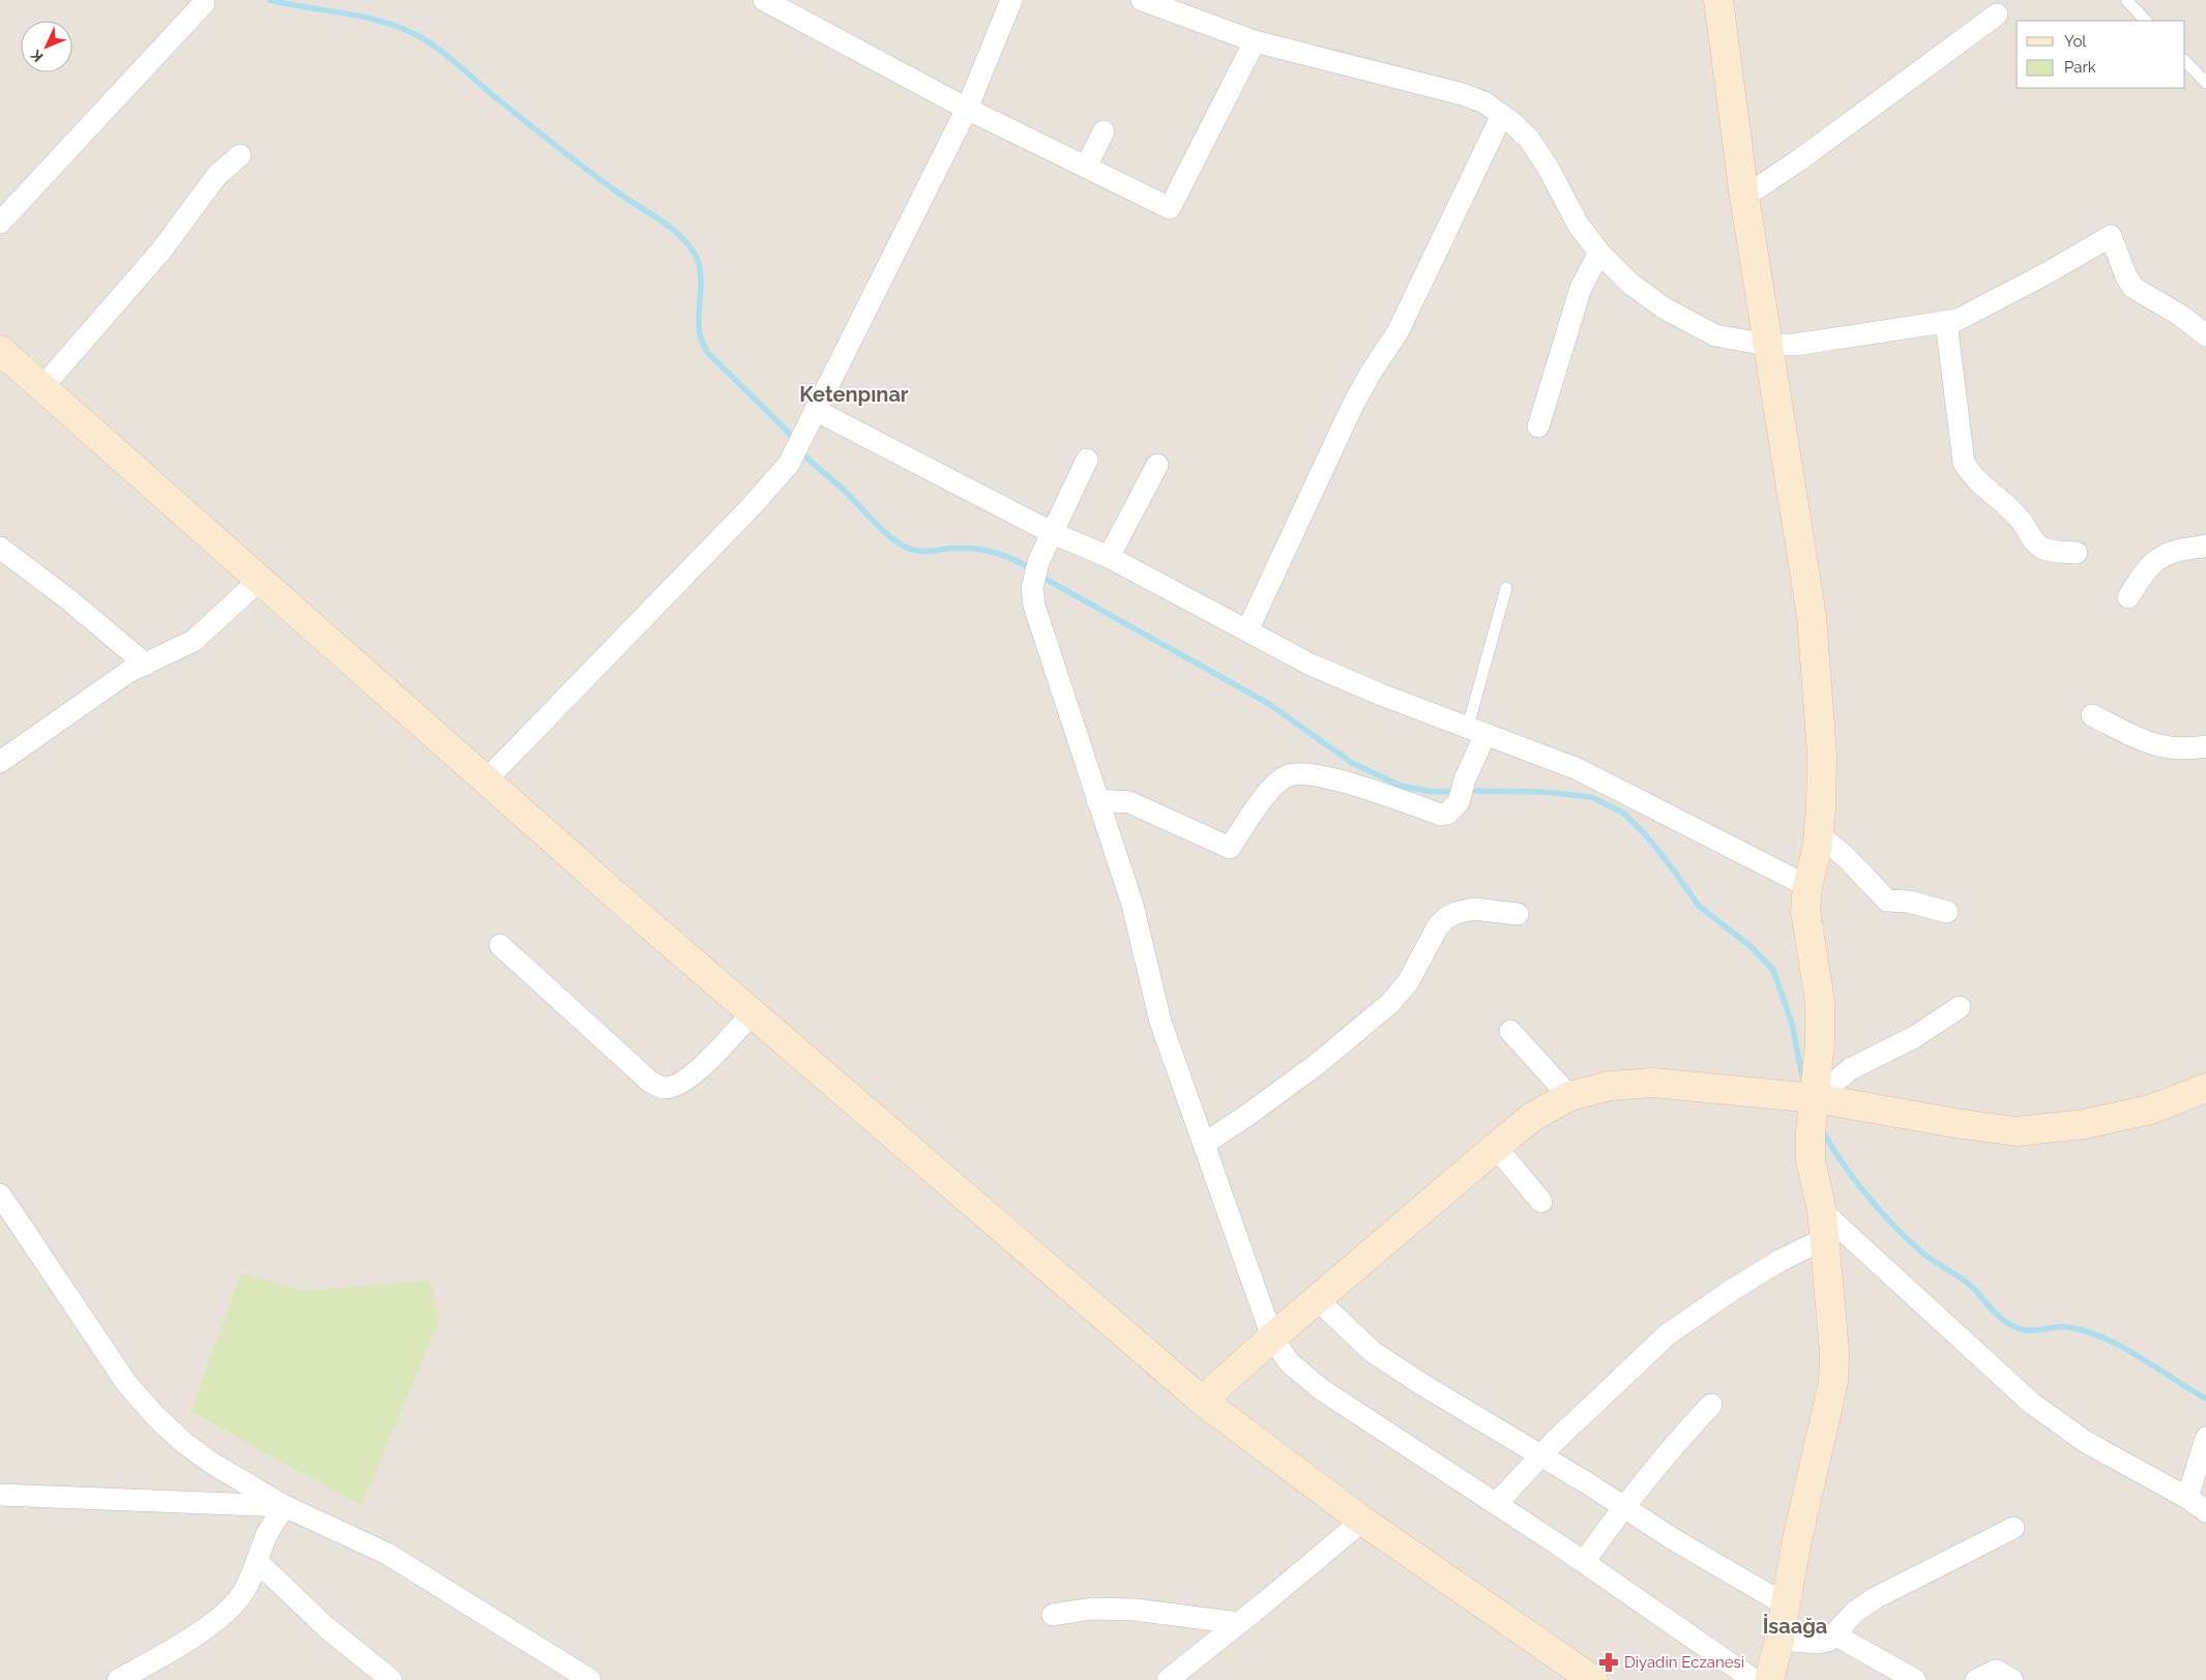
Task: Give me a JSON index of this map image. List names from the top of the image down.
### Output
{
  "districts": ["Ketenpınar", "İsaağa"],
  "places": {
    "pharmacy": ["Diyadin Eczanesi"]
  },
  "legend": ["Yol", "Park"],
  "north": "bottom left"
}
